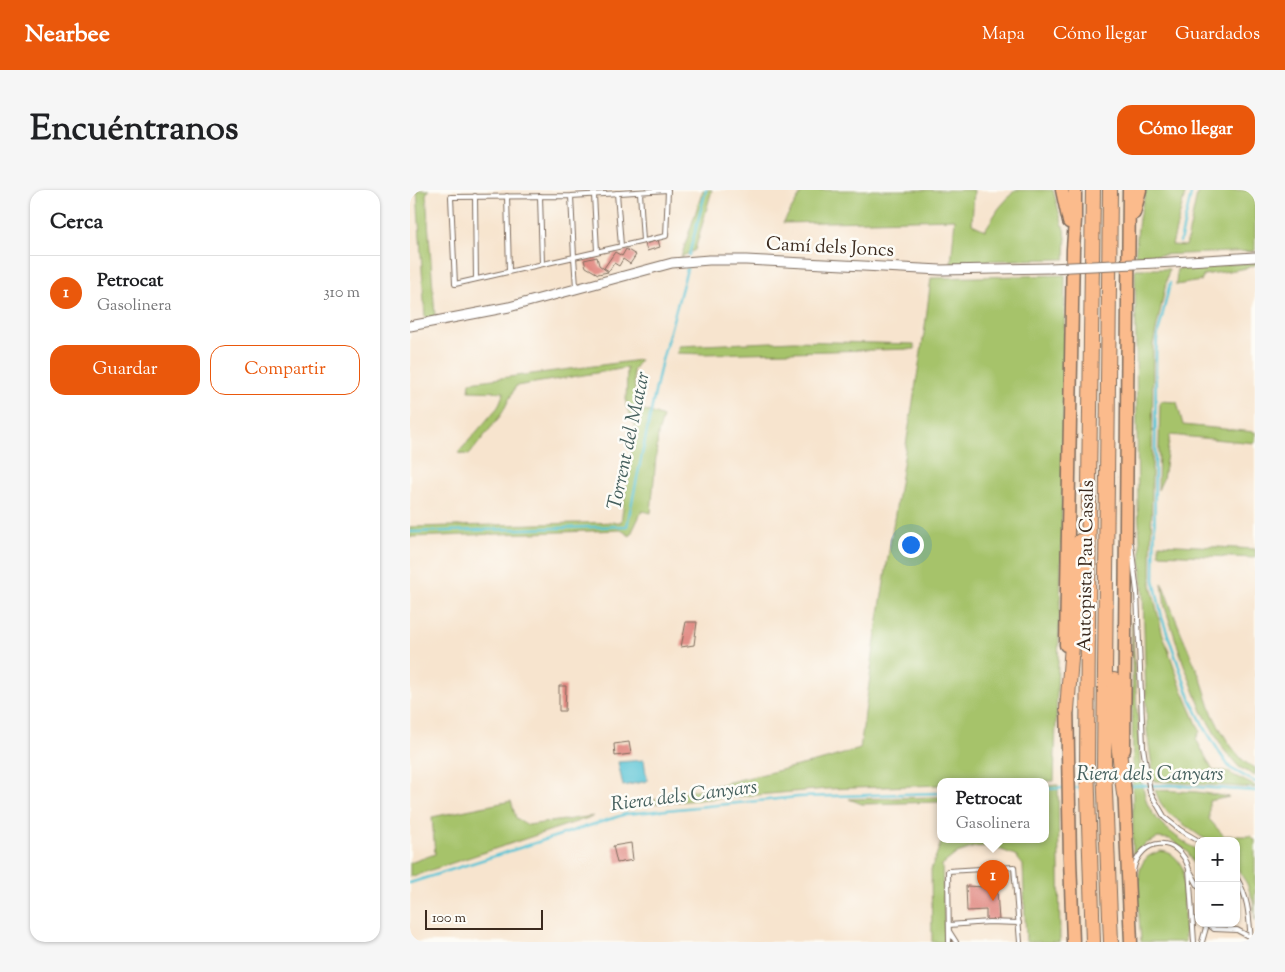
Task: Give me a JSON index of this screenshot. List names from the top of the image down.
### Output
{
  "streets": {
    "highway": ["Autopista Pau Casals"],
    "street": ["Camí dels Joncs"]
  },
  "water": ["Torrent del Matar", "Riera dels Canyars"],
  "scale_bar": "100 m",
  "page": {
    "header": "Nearbee",
    "nav": ["Mapa", "Cómo llegar", "Guardados"],
    "title": "Encuéntranos",
    "buttons": [
      "Cómo llegar",
      ["Guardar", "Compartir"]
    ],
    "heading": "Cerca",
    "list": [
      {
        "mark": "1",
        "name": "Petrocat",
        "note": "Gasolinera",
        "value": "310 m"
      }
    ],
    "popup": ["Petrocat", "Gasolinera"],
    "map_buttons": ["+", "−"],
    "pins": "1",
    "scale": "100 m"
  }
}
